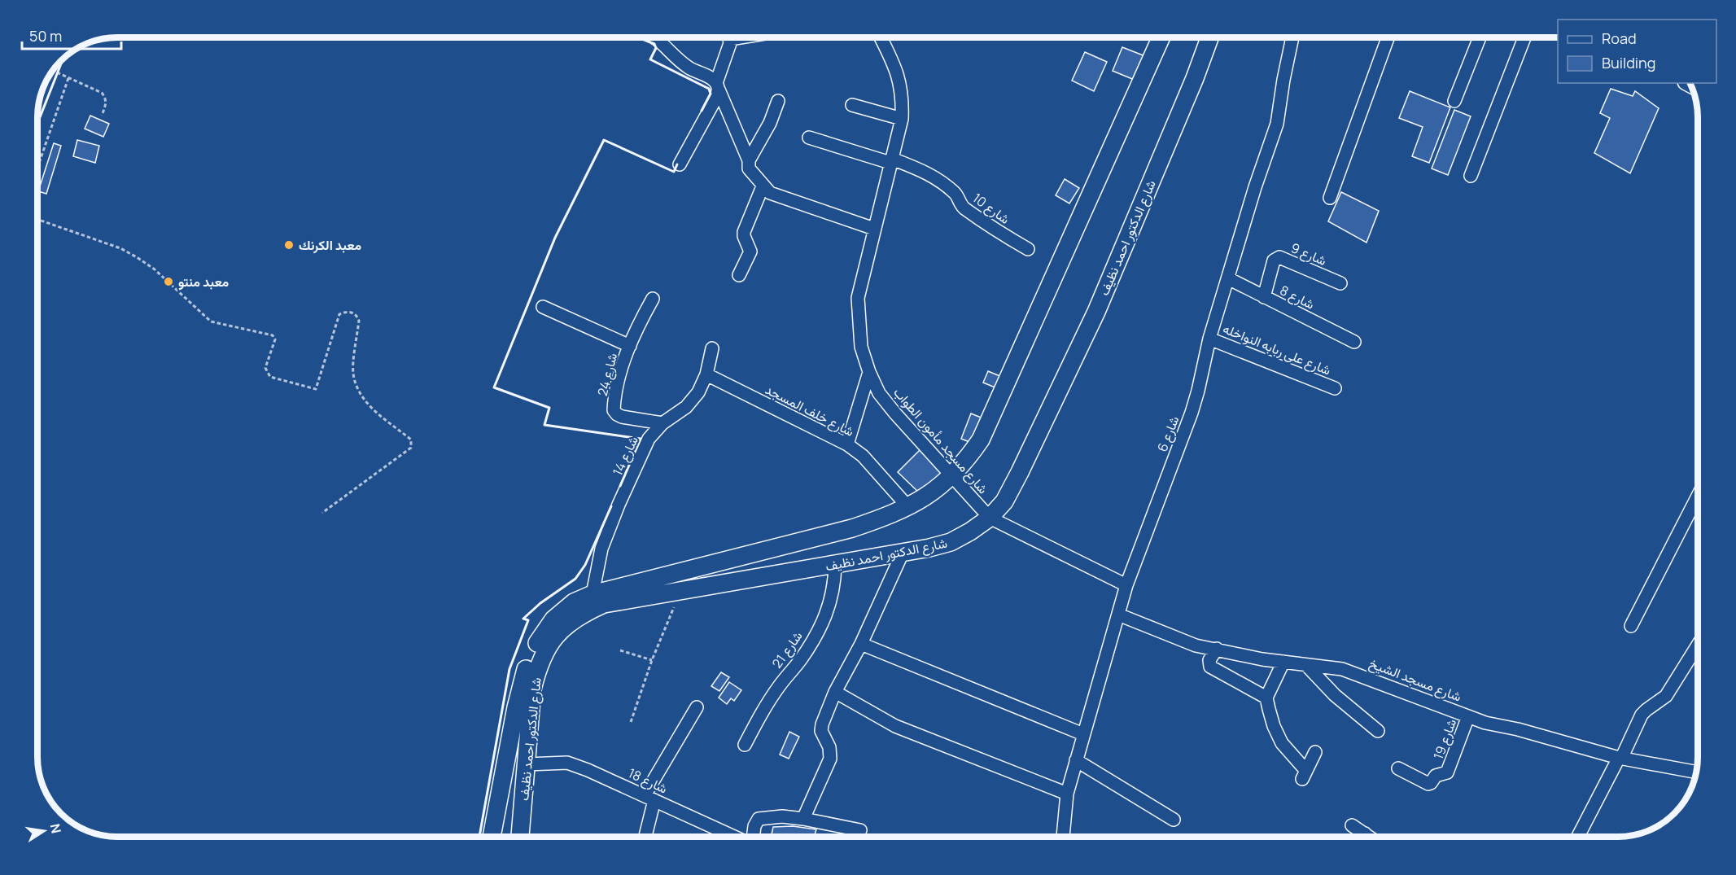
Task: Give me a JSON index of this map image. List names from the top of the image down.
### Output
{
  "streets": {
    "main road": ["شارع الدكتور احمد نظيف"],
    "street": [
      "شارع 10",
      "شارع 9",
      "شارع 8",
      "شارع على ربابه النواخله",
      "شارع 24",
      "شارع خلف المسجد",
      "شارع 6",
      "شارع مسجد مأمون الطواب",
      "شارع 14",
      "شارع 21",
      "شارع مسجد الشيخ",
      "شارع 19",
      "شارع 18"
    ]
  },
  "crossings": [
    ["شارع 10", "شارع مسجد مأمون الطواب"],
    ["شارع الدكتور احمد نظيف", "شارع خلف المسجد"],
    ["شارع الدكتور احمد نظيف", "شارع مسجد مأمون الطواب"],
    ["شارع الدكتور احمد نظيف", "شارع 14"],
    ["شارع الدكتور احمد نظيف", "شارع 21"],
    ["شارع الدكتور احمد نظيف", "شارع 18"],
    ["شارع 9", "شارع 8"],
    ["شارع 8", "شارع 6"],
    ["شارع على ربابه النواخله", "شارع 6"],
    ["شارع 24", "شارع 14"],
    ["شارع خلف المسجد", "شارع 14"],
    ["شارع 6", "شارع مسجد مأمون الطواب"],
    ["شارع 6", "شارع مسجد الشيخ"],
    ["شارع مسجد الشيخ", "شارع 19"]
  ],
  "places": ["معبد الكرنك", "معبد منتو"],
  "legend": ["Road", "Building"],
  "scale_bar": "50 m",
  "north": "right"
}
